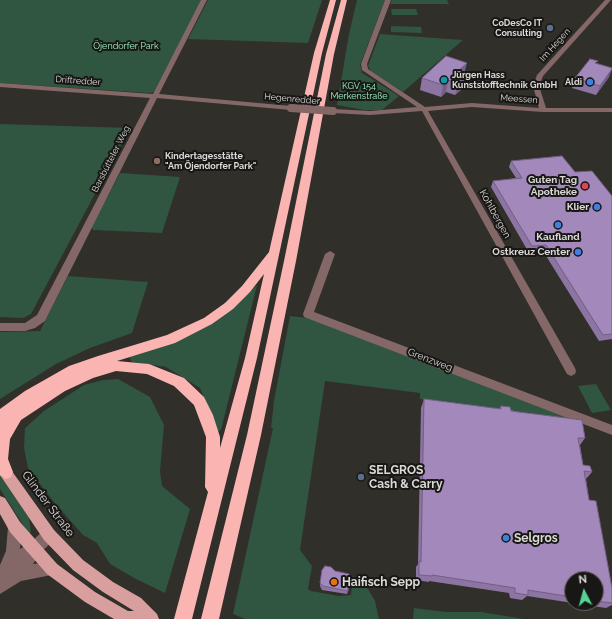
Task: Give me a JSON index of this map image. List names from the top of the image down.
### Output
{
  "streets": {
    "main road": ["Glinder Straße"],
    "street": [
      "Im Hegen",
      "Driftredder",
      "Hegenredder",
      "Meessen",
      "Barsbütteler Weg",
      "Kohlbergen",
      "Grenzweg"
    ]
  },
  "crossings": [
    ["Im Hegen", "Meessen"],
    ["Driftredder", "Hegenredder"],
    ["Driftredder", "Barsbütteler Weg"],
    ["Hegenredder", "Meessen"],
    ["Hegenredder", "Barsbütteler Weg"],
    ["Hegenredder", "Kohlbergen"],
    ["Meessen", "Kohlbergen"]
  ],
  "parks": ["Öjendorfer Park", "KGV 154 Merkenstraße"],
  "places": [
    "CoDesCo IT Consulting",
    "Jürgen Hass Kunststofftechnik GmbH",
    "Aldi",
    "Kindertagesstätte \"Am Öjendorfer Park\"",
    "Guten Tag Apotheke",
    "Klier",
    "Kaufland",
    "Ostkreuz Center",
    "SELGROS Cash & Carry",
    "Selgros",
    "Haifisch Sepp"
  ],
  "north": "top"
}
